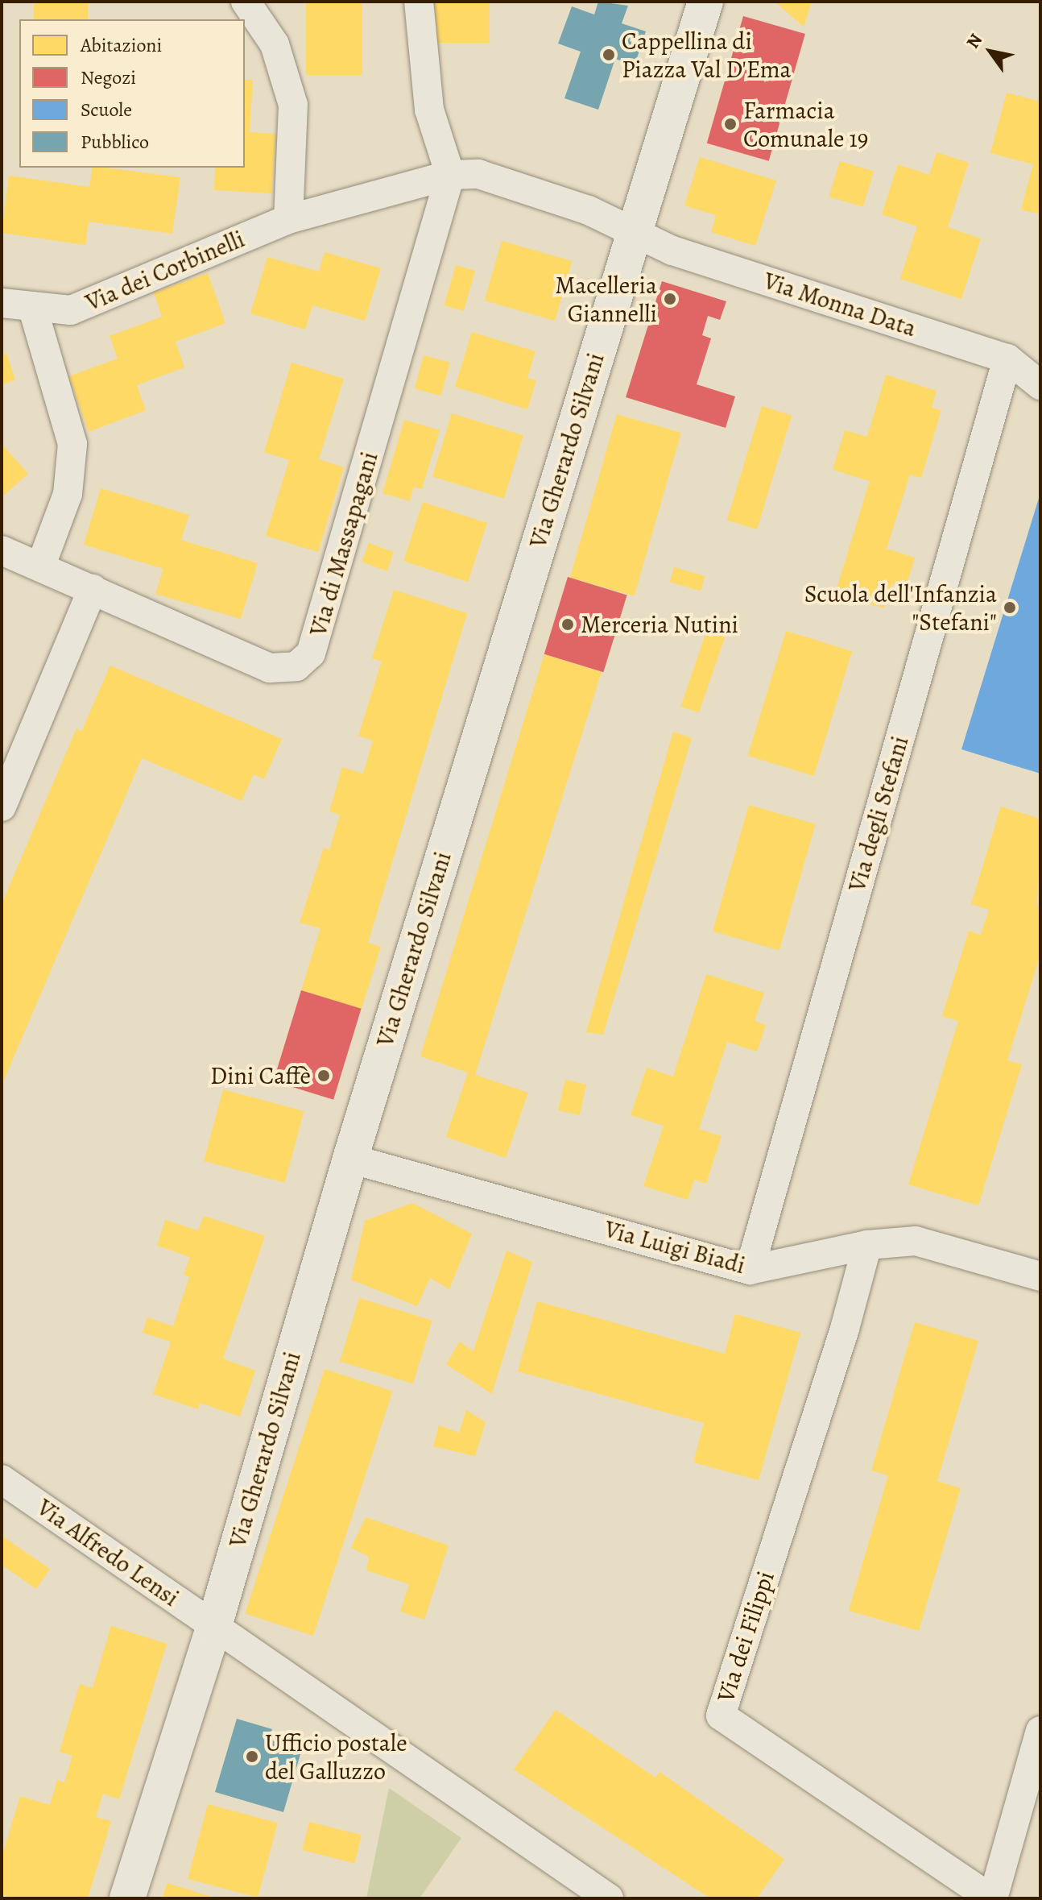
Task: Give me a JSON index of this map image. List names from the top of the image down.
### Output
{
  "streets": {
    "main road": ["Via Gherardo Silvani"],
    "street": [
      "Via dei Corbinelli",
      "Via Monna Data",
      "Via di Massapagani",
      "Via degli Stefani",
      "Via Luigi Biadi",
      "Via Alfredo Lensi",
      "Via dei Filippi"
    ]
  },
  "crossings": [
    ["Via dei Corbinelli", "Via Monna Data"],
    ["Via dei Corbinelli", "Via di Massapagani"],
    ["Via Monna Data", "Via Gherardo Silvani"],
    ["Via Monna Data", "Via di Massapagani"],
    ["Via Monna Data", "Via degli Stefani"],
    ["Via Gherardo Silvani", "Via Luigi Biadi"],
    ["Via Gherardo Silvani", "Via Alfredo Lensi"],
    ["Via degli Stefani", "Via Luigi Biadi"],
    ["Via Luigi Biadi", "Via dei Filippi"]
  ],
  "places": [
    "Cappellina di Piazza Val D'Ema",
    "Farmacia Comunale 19",
    "Macelleria Giannelli",
    "Scuola dell'Infanzia \"Stefani\"",
    "Merceria Nutini",
    "Dini Caffè",
    "Ufficio postale del Galluzzo"
  ],
  "legend": [
    "Abitazioni",
    "Negozi",
    "Scuole",
    "Pubblico"
  ],
  "north": "top left"
}
